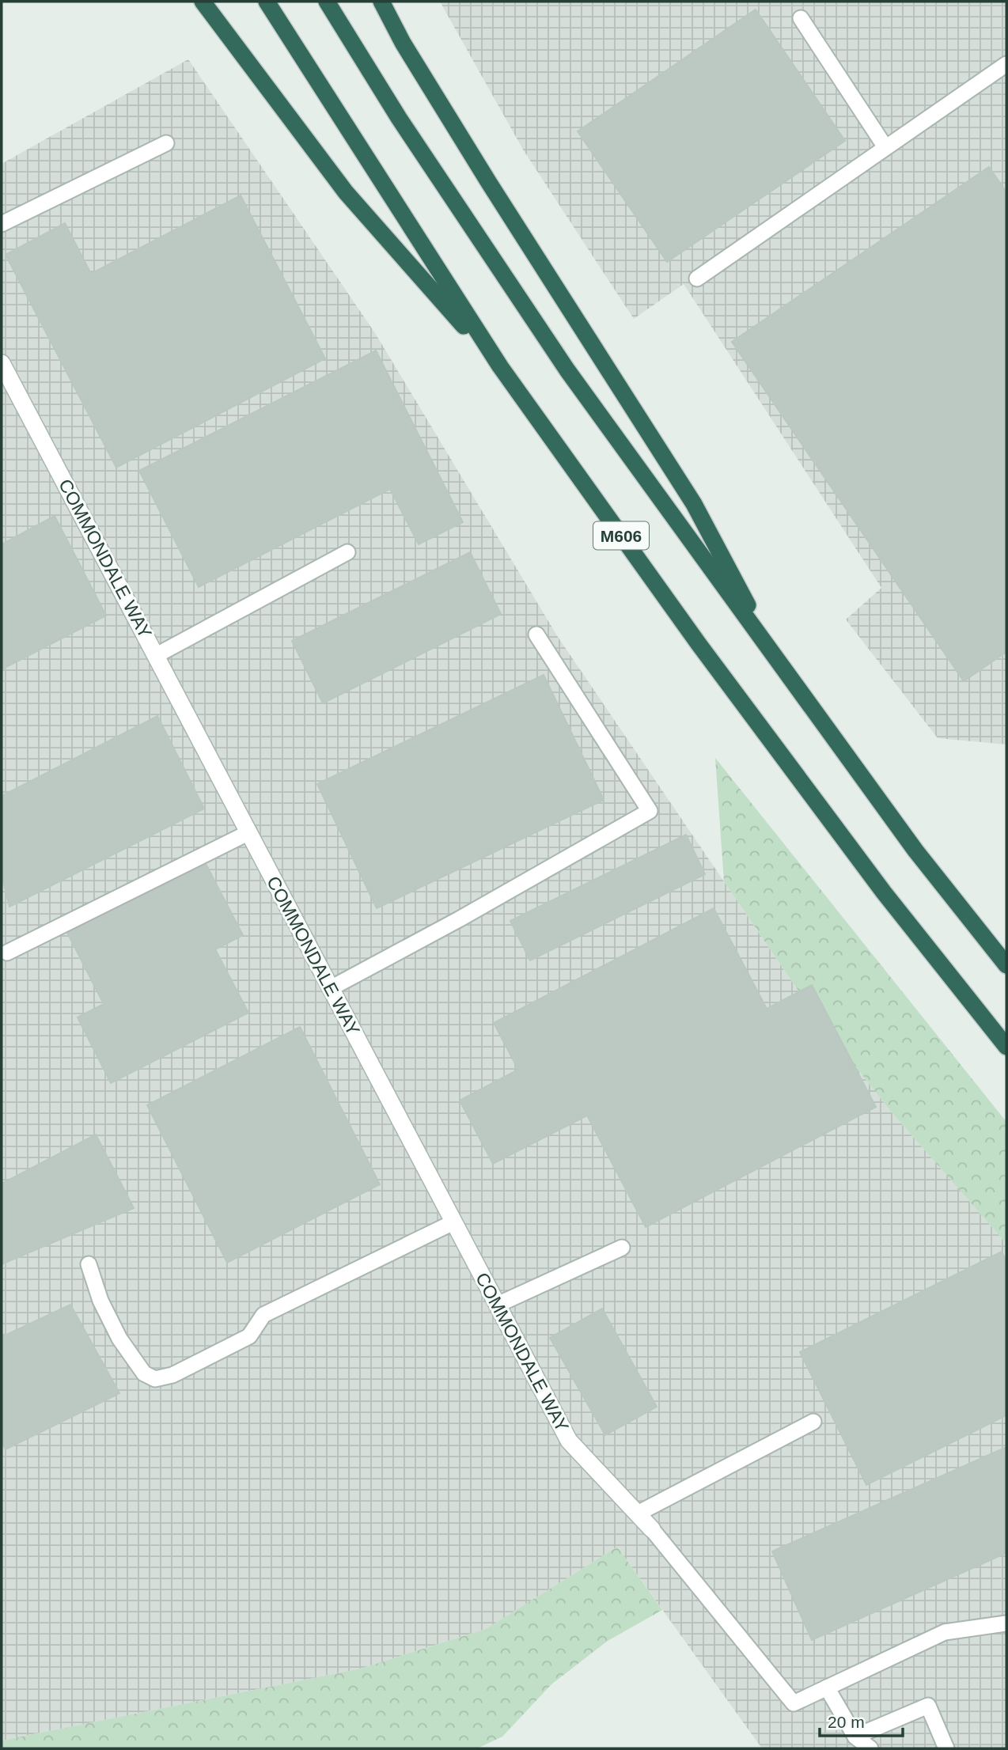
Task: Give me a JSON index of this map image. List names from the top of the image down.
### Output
{
  "streets": {
    "highway": ["M606"],
    "street": ["COMMONDALE WAY"]
  },
  "scale_bar": "20 m"
}
